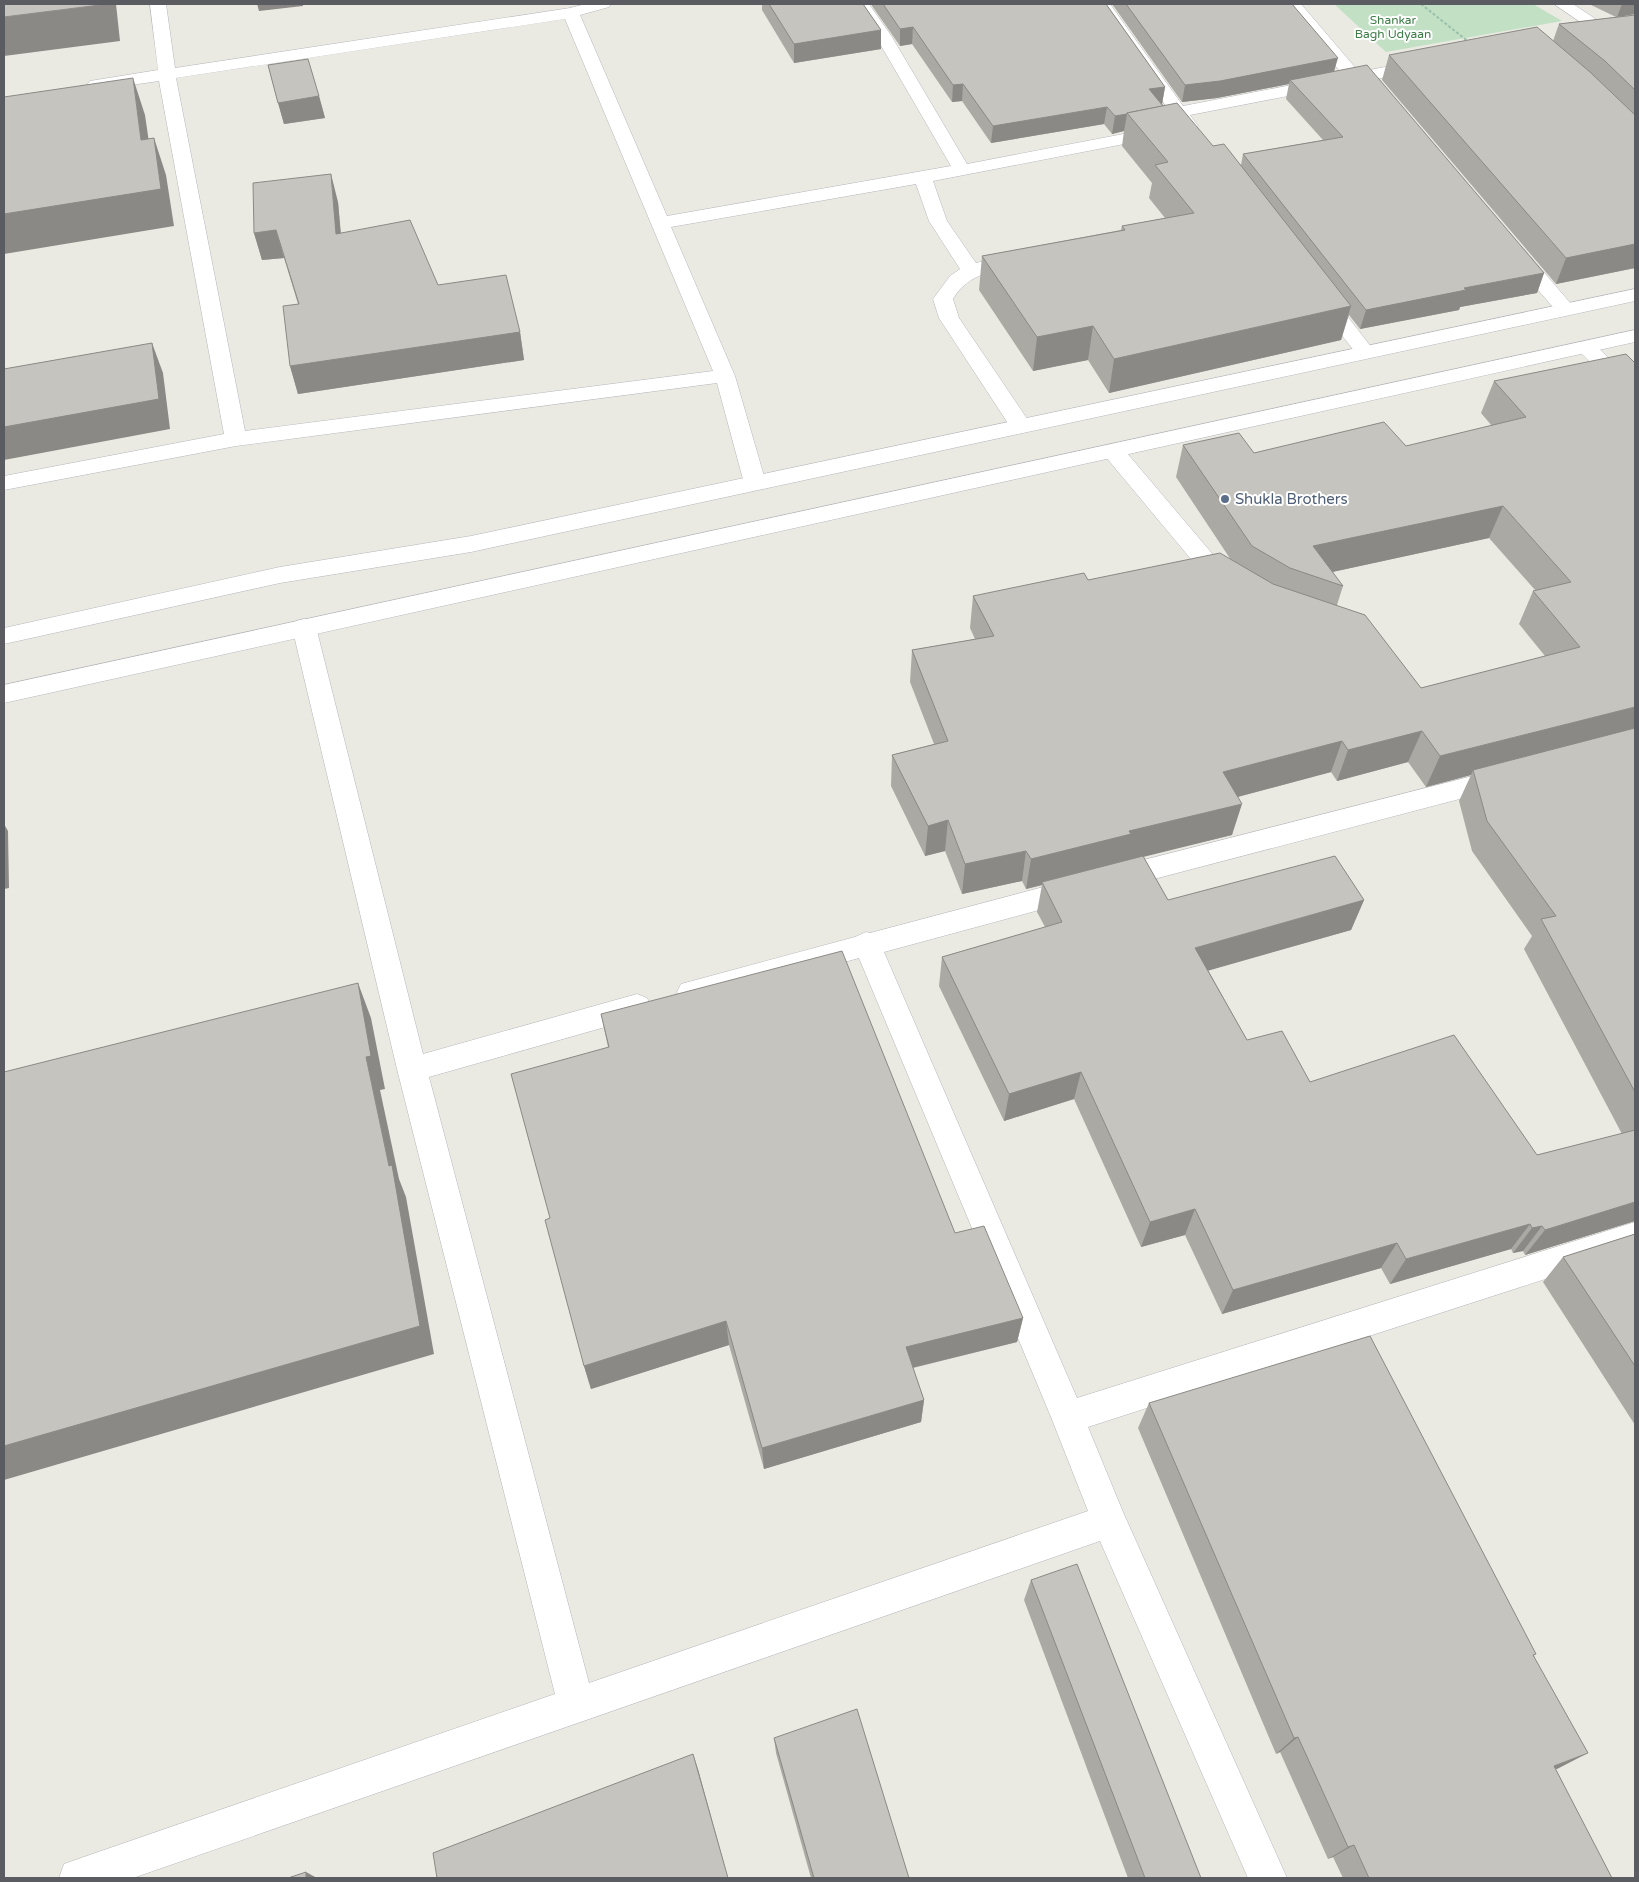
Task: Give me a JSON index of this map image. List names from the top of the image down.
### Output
{
  "parks": ["Shankar Bagh Udyaan"],
  "places": ["Shukla Brothers"]
}
